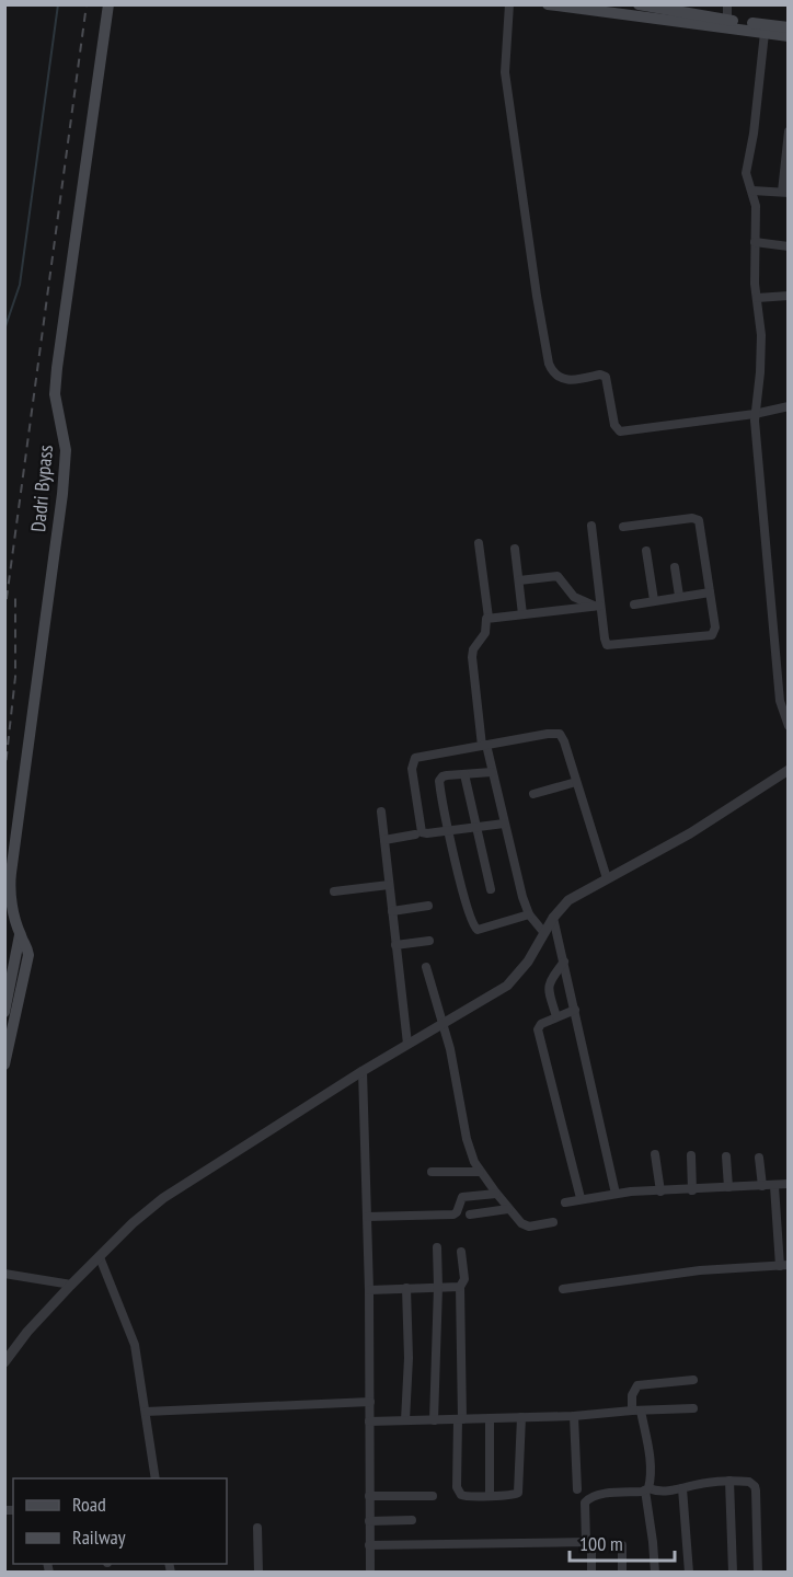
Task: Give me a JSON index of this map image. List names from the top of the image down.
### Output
{
  "streets": {
    "main road": ["Dadri Bypass"]
  },
  "legend": ["Road", "Railway"],
  "scale_bar": "100 m"
}
